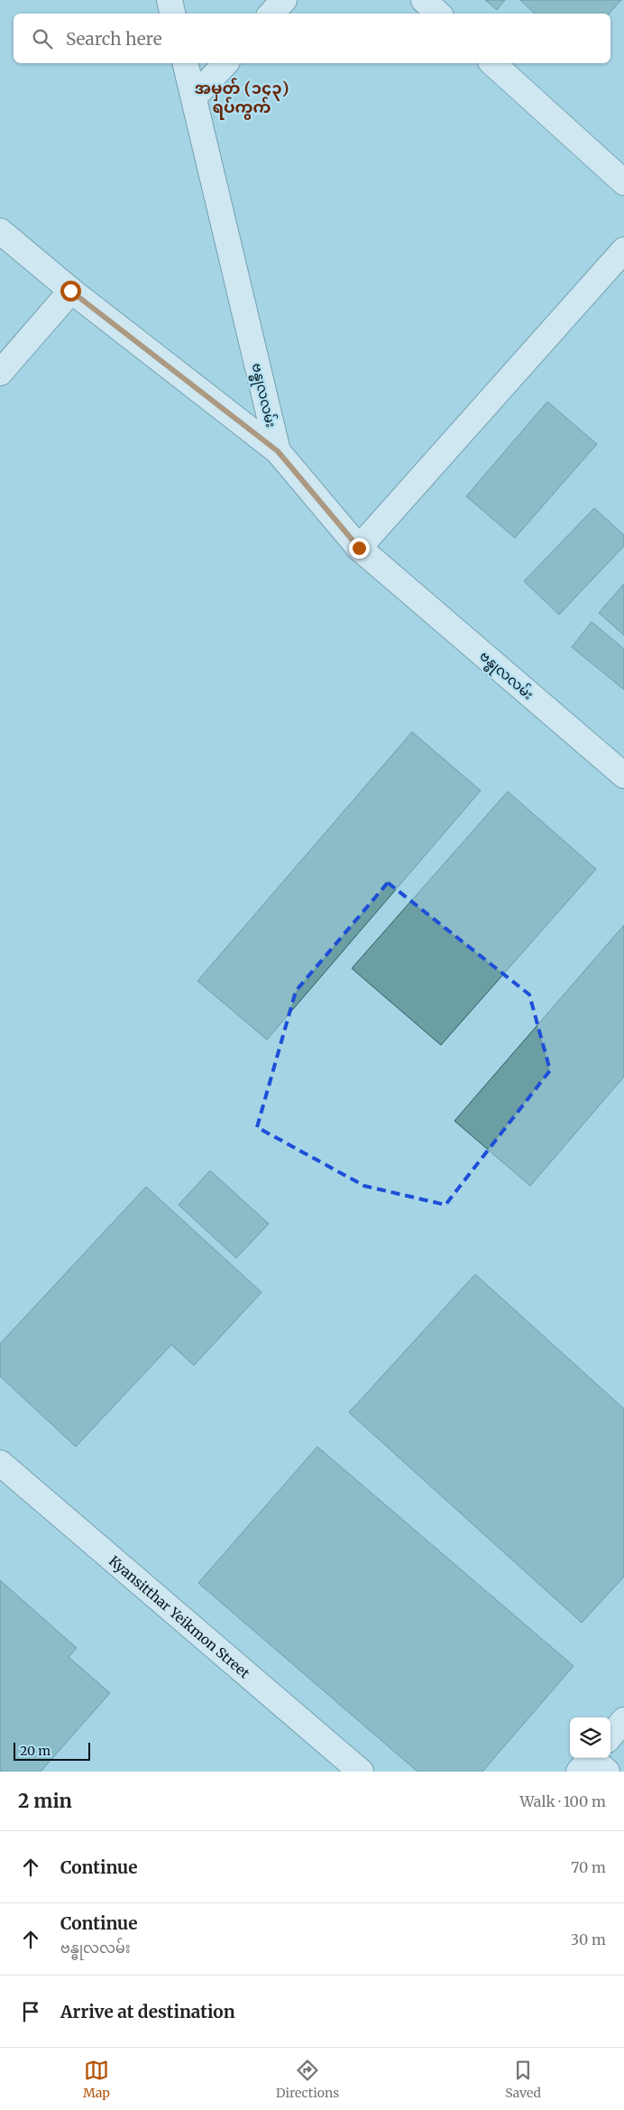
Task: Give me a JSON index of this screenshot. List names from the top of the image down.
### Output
{
  "streets": {
    "street": ["ဗန္ဓုလလမ်း", "Kyansitthar Yeikmon Street"]
  },
  "districts": ["အမှတ် (၁၄၃) ရပ်ကွက်"],
  "scale_bar": "20 m",
  "page": {
    "search": "Search here",
    "scale": "20 m",
    "heading": ["2 min", "Walk · 100 m"],
    "list": [
      ["Continue", "70 m"],
      ["Continue", "ဗန္ဓုလလမ်း", "30 m"],
      "Arrive at destination"
    ],
    "nav": ["Map", "Directions", "Saved"]
  }
}
